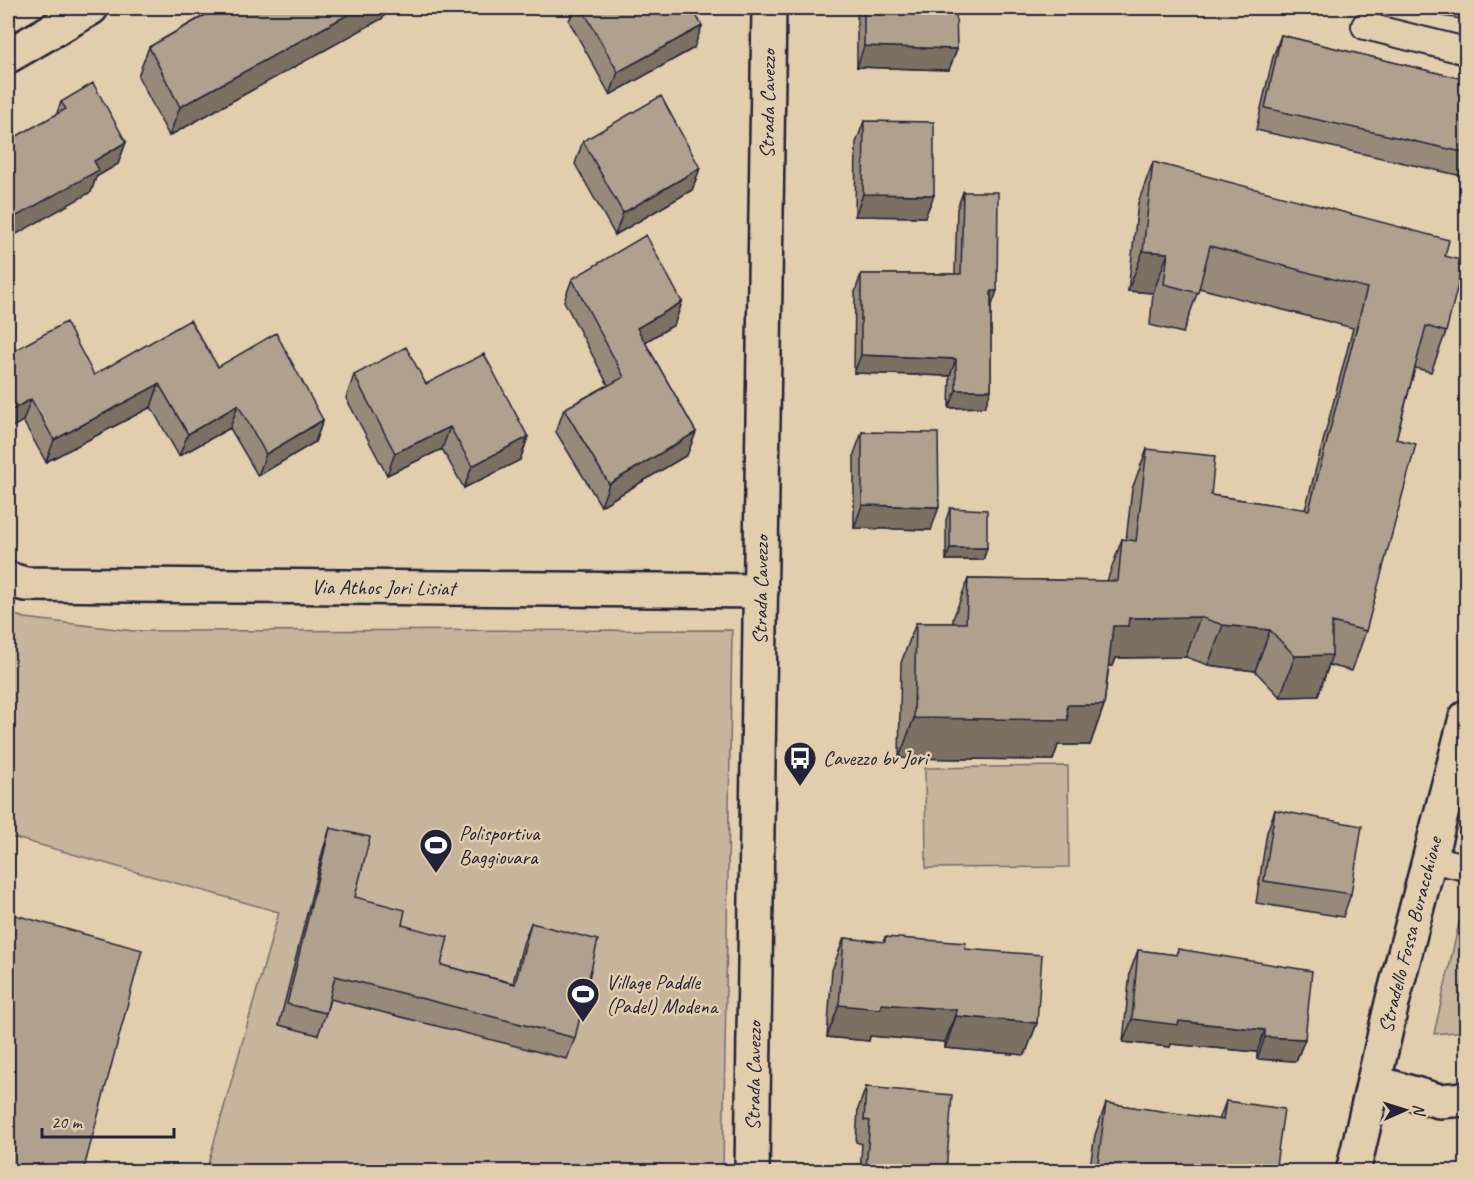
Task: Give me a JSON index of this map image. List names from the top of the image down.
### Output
{
  "streets": {
    "street": ["Strada Cavezzo", "Via Athos Jori Lisiat", "Stradello Fossa Buracchione"]
  },
  "crossings": [
    ["Strada Cavezzo", "Via Athos Jori Lisiat"]
  ],
  "places": {
    "bus stop": ["Cavezzo bv Jori"],
    "sports": ["Polisportiva Baggiovara", "Village Paddle (Padel) Modena"]
  },
  "scale_bar": "20 m",
  "north": "right"
}
